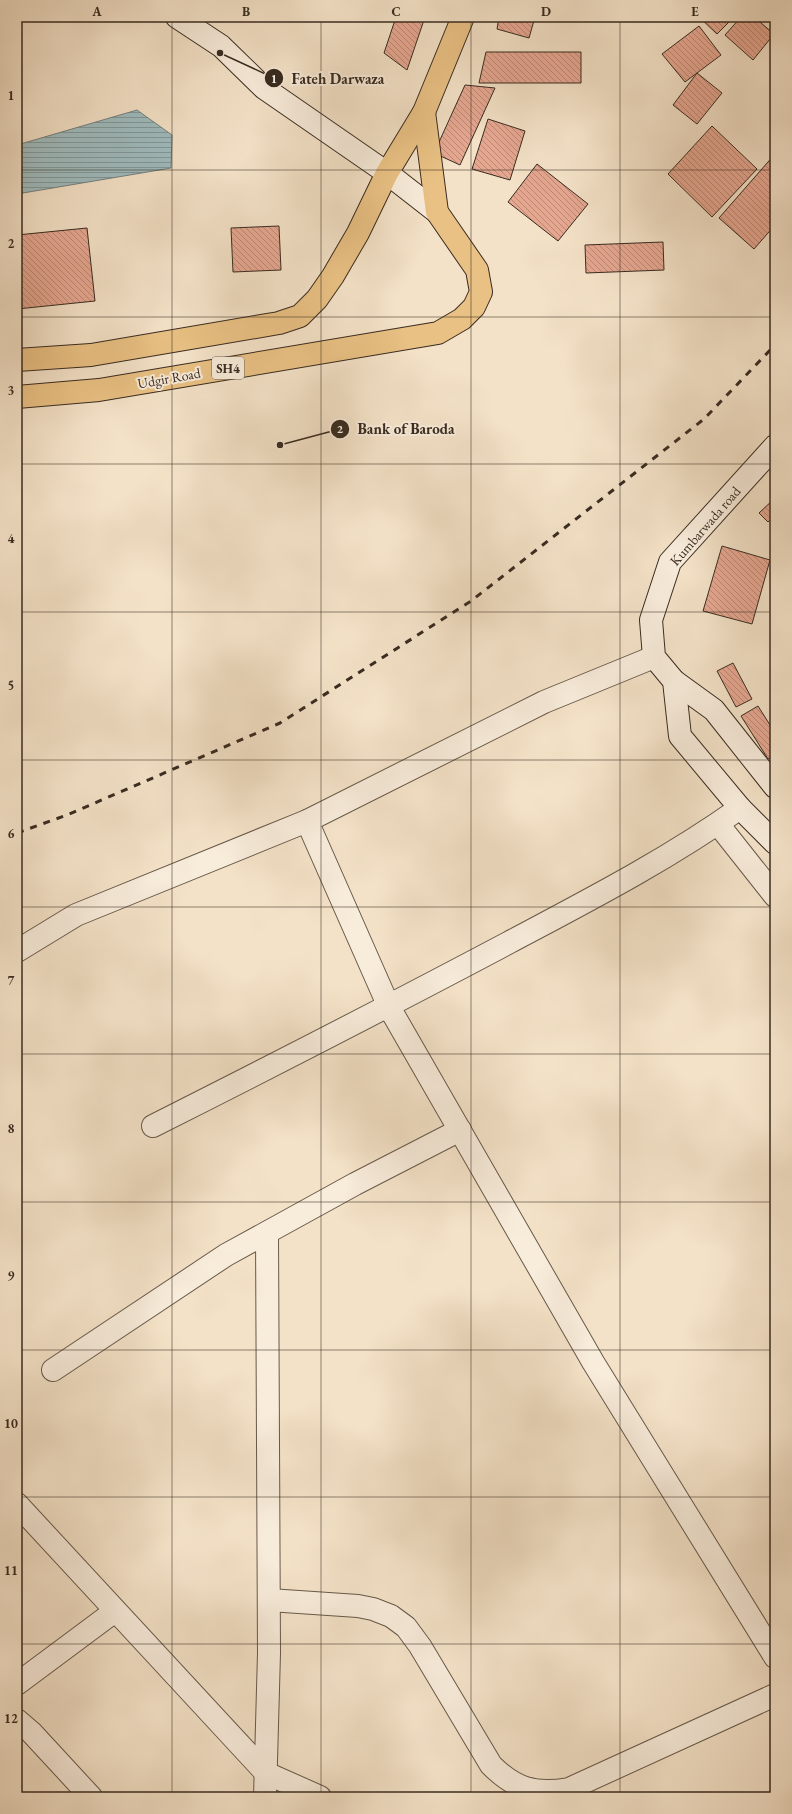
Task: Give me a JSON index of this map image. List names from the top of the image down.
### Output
{
  "streets": {
    "highway": ["SH4", "Udgir Road"],
    "street": ["Kumbarwada road"]
  },
  "places": ["Fateh Darwaza", "Bank of Baroda"],
  "grid": {
    "columns": [
      "A",
      "B",
      "C",
      "D",
      "E"
    ],
    "rows": [
      "1",
      "2",
      "3",
      "4",
      "5",
      "6",
      "7",
      "8",
      "9",
      "10",
      "11",
      "12"
    ]
  }
}
